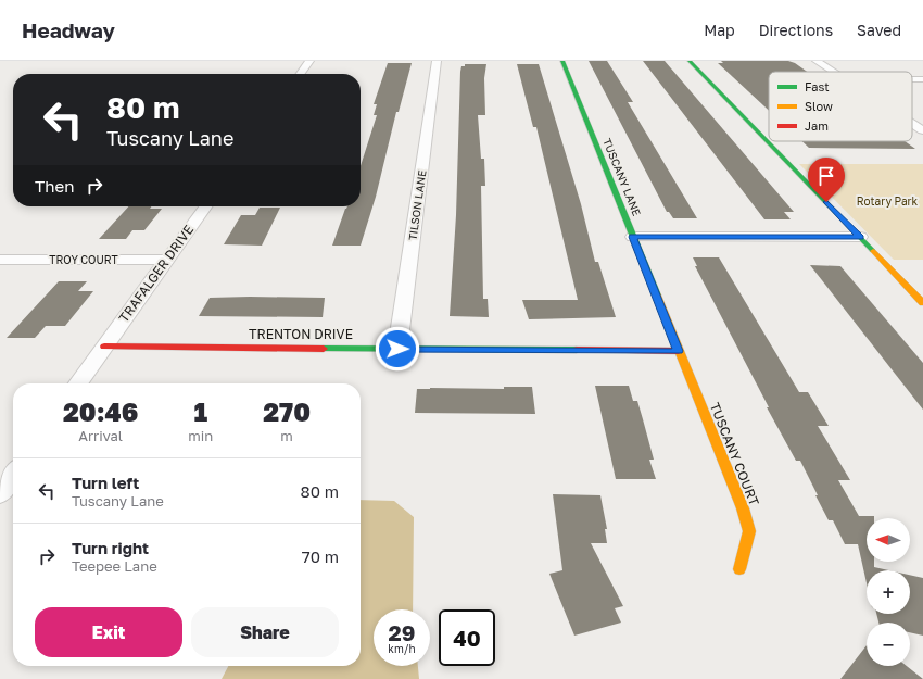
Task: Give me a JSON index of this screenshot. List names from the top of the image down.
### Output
{
  "streets": {
    "street": [
      "TUSCANY LANE",
      "TILSON LANE",
      "TROY COURT",
      "TRAFALGER DRIVE",
      "TRENTON DRIVE",
      "TUSCANY COURT"
    ]
  },
  "crossings": [
    ["TUSCANY LANE", "TRENTON DRIVE"],
    ["TUSCANY LANE", "TUSCANY COURT"],
    ["TILSON LANE", "TRENTON DRIVE"],
    ["TROY COURT", "TRAFALGER DRIVE"],
    ["TRAFALGER DRIVE", "TRENTON DRIVE"],
    ["TRENTON DRIVE", "TUSCANY COURT"]
  ],
  "parks": ["Rotary Park"],
  "legend": ["Fast", "Slow", "Jam"],
  "north": "left",
  "page": {
    "header": "Headway",
    "nav": ["Map", "Directions", "Saved"],
    "turn": ["80 m", "Tuscany Lane"],
    "then": "Then",
    "eta": [
      "20:46",
      "Arrival",
      "1",
      "min",
      "270",
      "m"
    ],
    "list": [
      {
        "name": "Turn left",
        "note": "Tuscany Lane",
        "value": "80 m"
      },
      {
        "name": "Turn right",
        "note": "Teepee Lane",
        "value": "70 m"
      }
    ],
    "map_buttons": ["+", "−"],
    "buttons": ["Exit", "Share"],
    "speed": "29 km/h",
    "limit": "40"
  }
}
